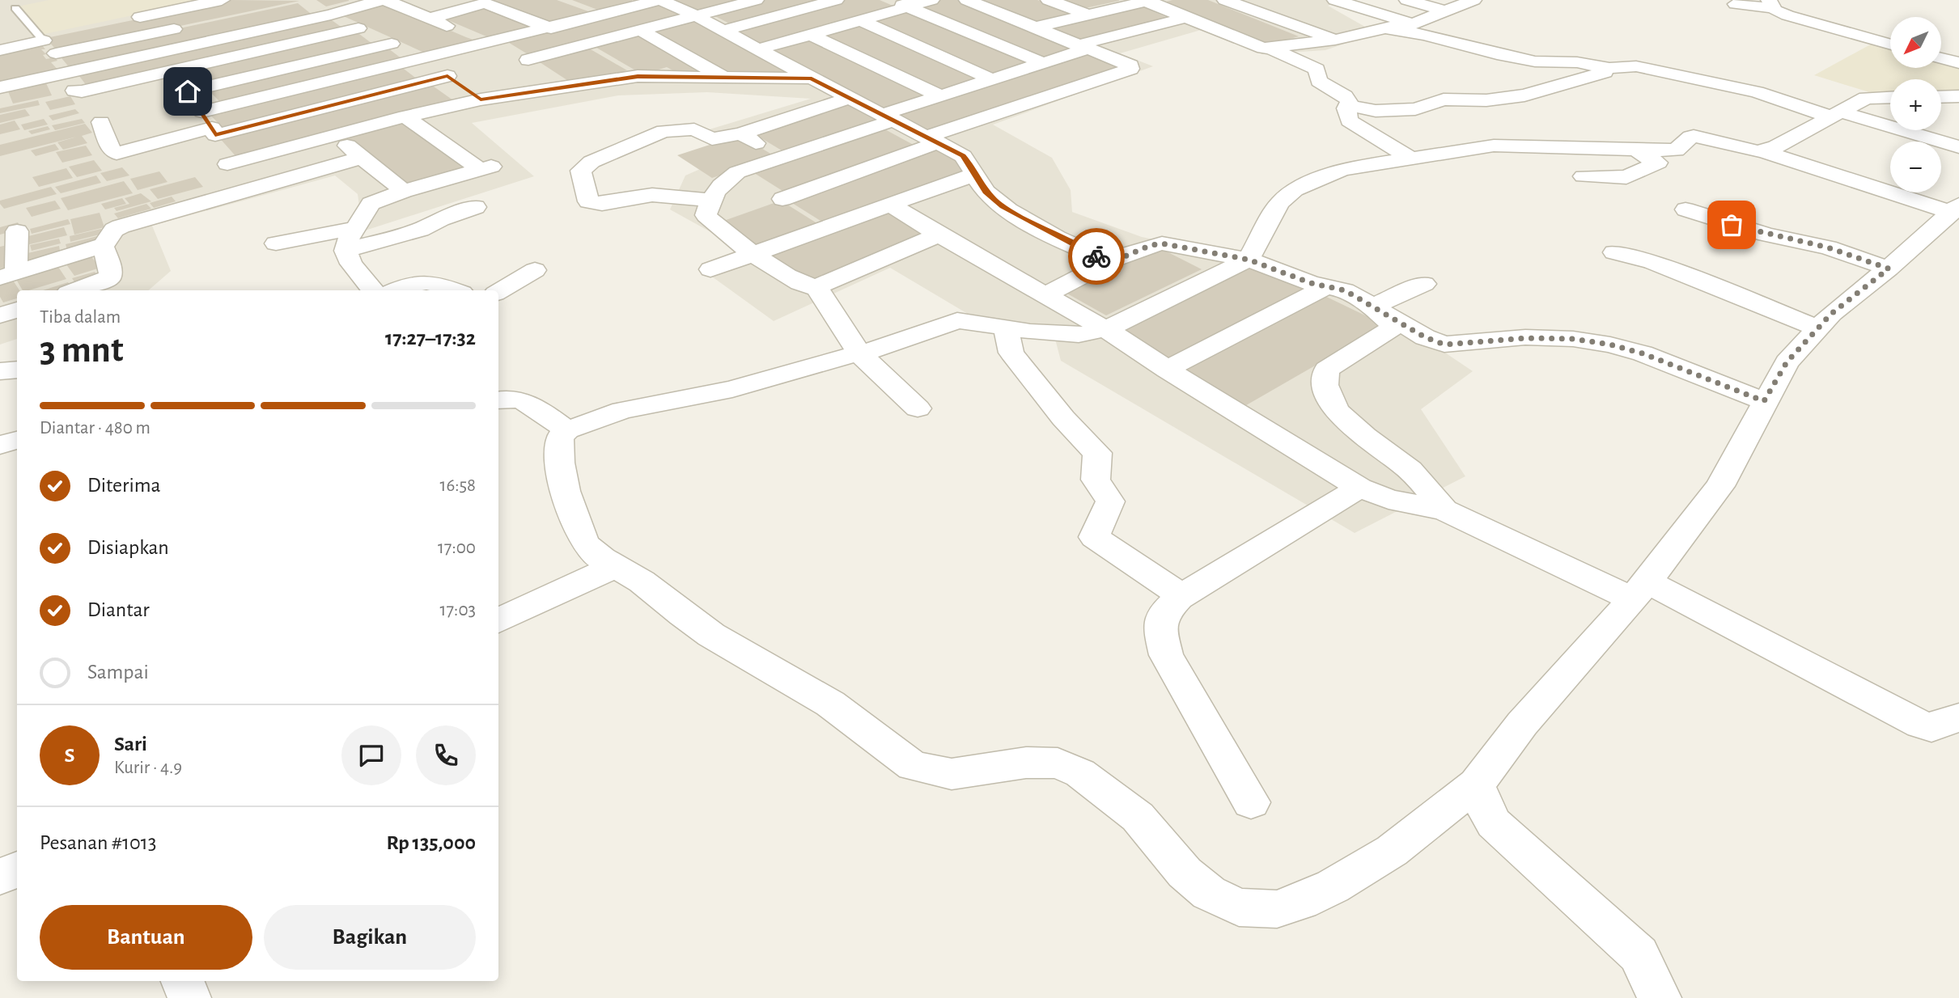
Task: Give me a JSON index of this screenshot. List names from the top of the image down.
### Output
{
  "north": "bottom left",
  "page": {
    "map_buttons": ["+", "−"],
    "heading": ["3 mnt", "Tiba dalam", "17:27–17:32"],
    "panel": [
      "Sari",
      "Kurir · 4.9",
      "Pesanan #1013",
      "Rp 135,000"
    ],
    "bar": "Diantar · 480 m",
    "list": [
      ["Diterima", "16:58"],
      ["Disiapkan", "17:00"],
      ["Diantar", "17:03"],
      "Sampai"
    ],
    "round": "S",
    "buttons": ["Bantuan", "Bagikan"]
  }
}
